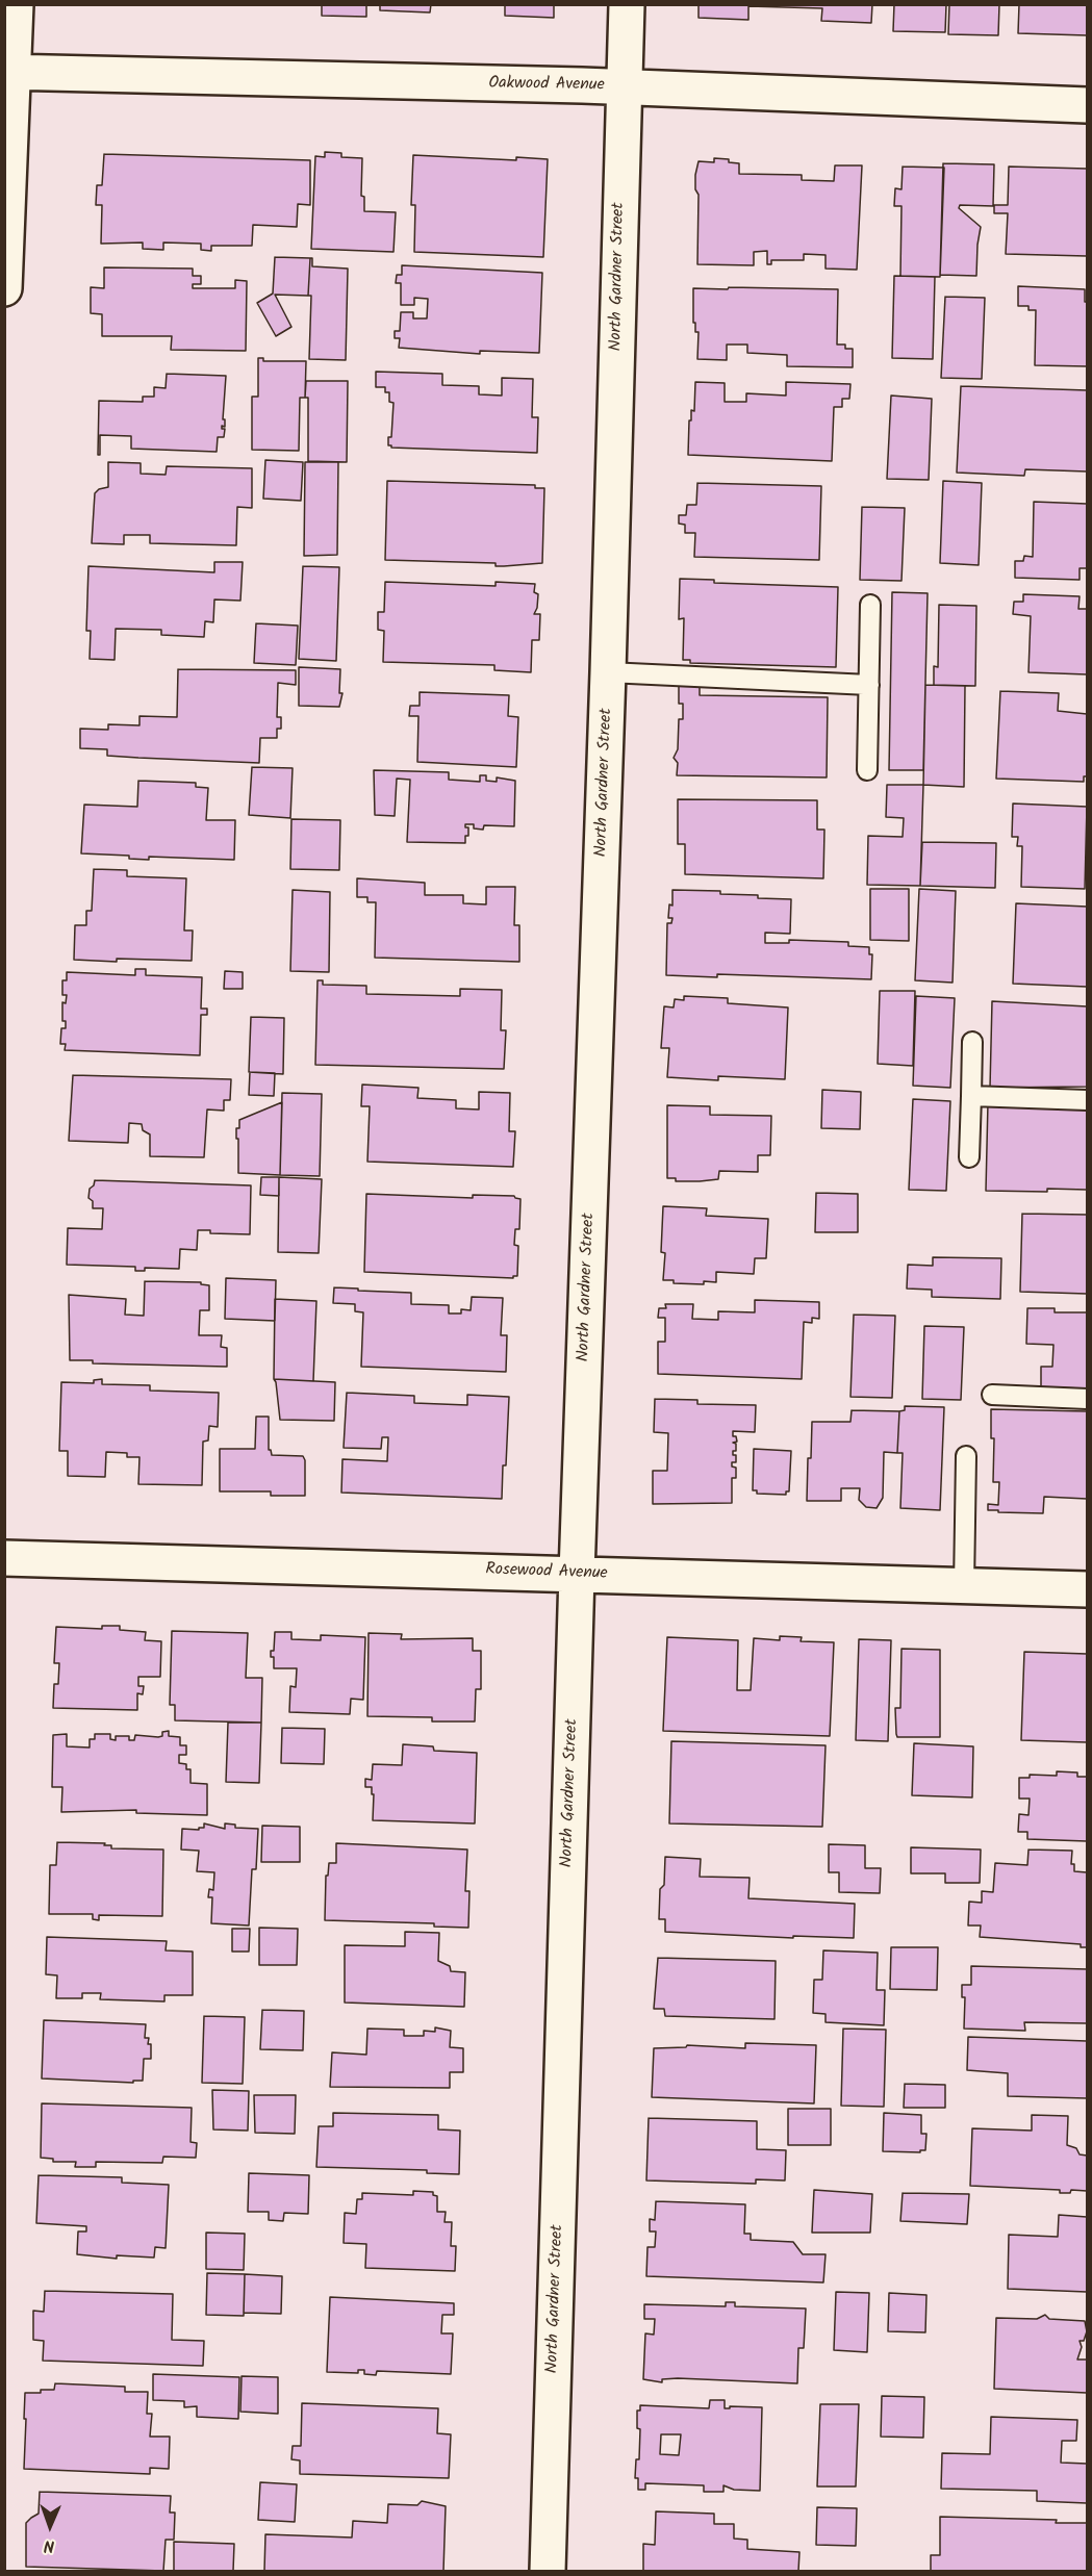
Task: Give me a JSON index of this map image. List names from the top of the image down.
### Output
{
  "streets": {
    "street": ["Oakwood Avenue", "North Gardner Street", "Rosewood Avenue"]
  },
  "crossings": [
    ["Oakwood Avenue", "North Gardner Street"],
    ["North Gardner Street", "Rosewood Avenue"]
  ],
  "north": "bottom"
}
